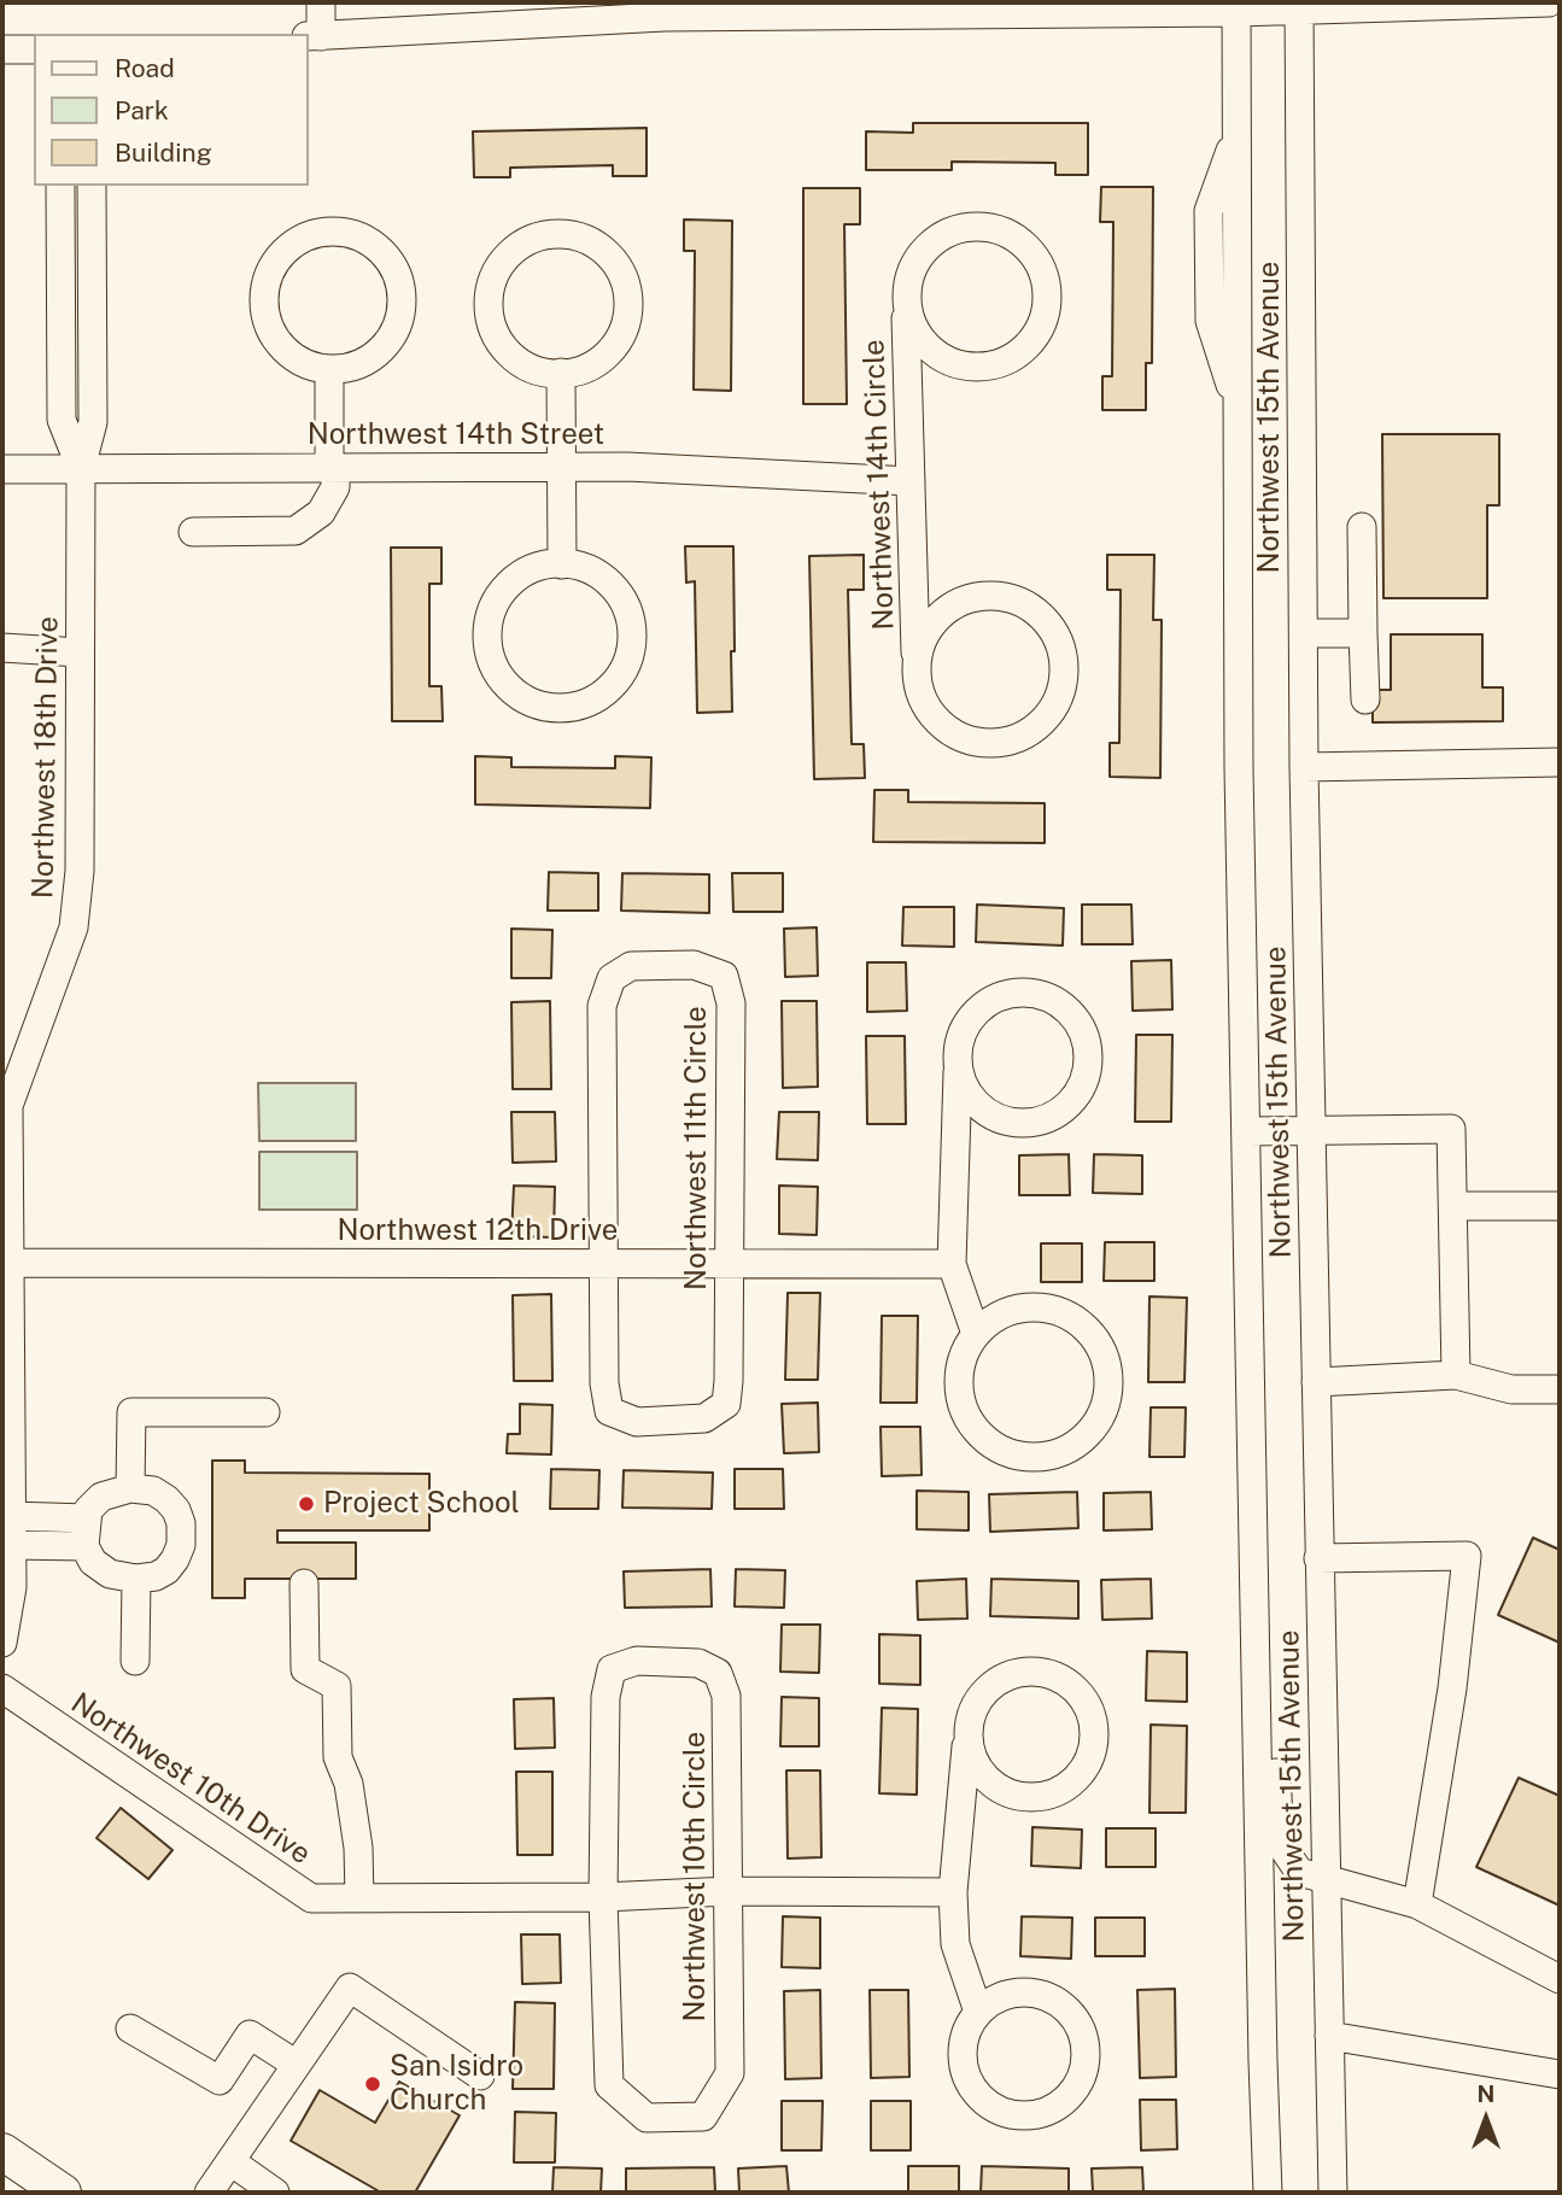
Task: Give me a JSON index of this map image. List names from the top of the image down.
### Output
{
  "streets": {
    "street": [
      "Northwest 15th Avenue",
      "Northwest 14th Street",
      "Northwest 14th Circle",
      "Northwest 18th Drive",
      "Northwest 11th Circle",
      "Northwest 12th Drive",
      "Northwest 10th Drive",
      "Northwest 10th Circle"
    ]
  },
  "crossings": [
    ["Northwest 14th Street", "Northwest 14th Circle"],
    ["Northwest 14th Street", "Northwest 18th Drive"],
    ["Northwest 18th Drive", "Northwest 12th Drive"],
    ["Northwest 11th Circle", "Northwest 12th Drive"],
    ["Northwest 10th Drive", "Northwest 10th Circle"]
  ],
  "places": ["Project School", "San Isidro Church"],
  "legend": ["Road", "Park", "Building"],
  "north": "top"
}
